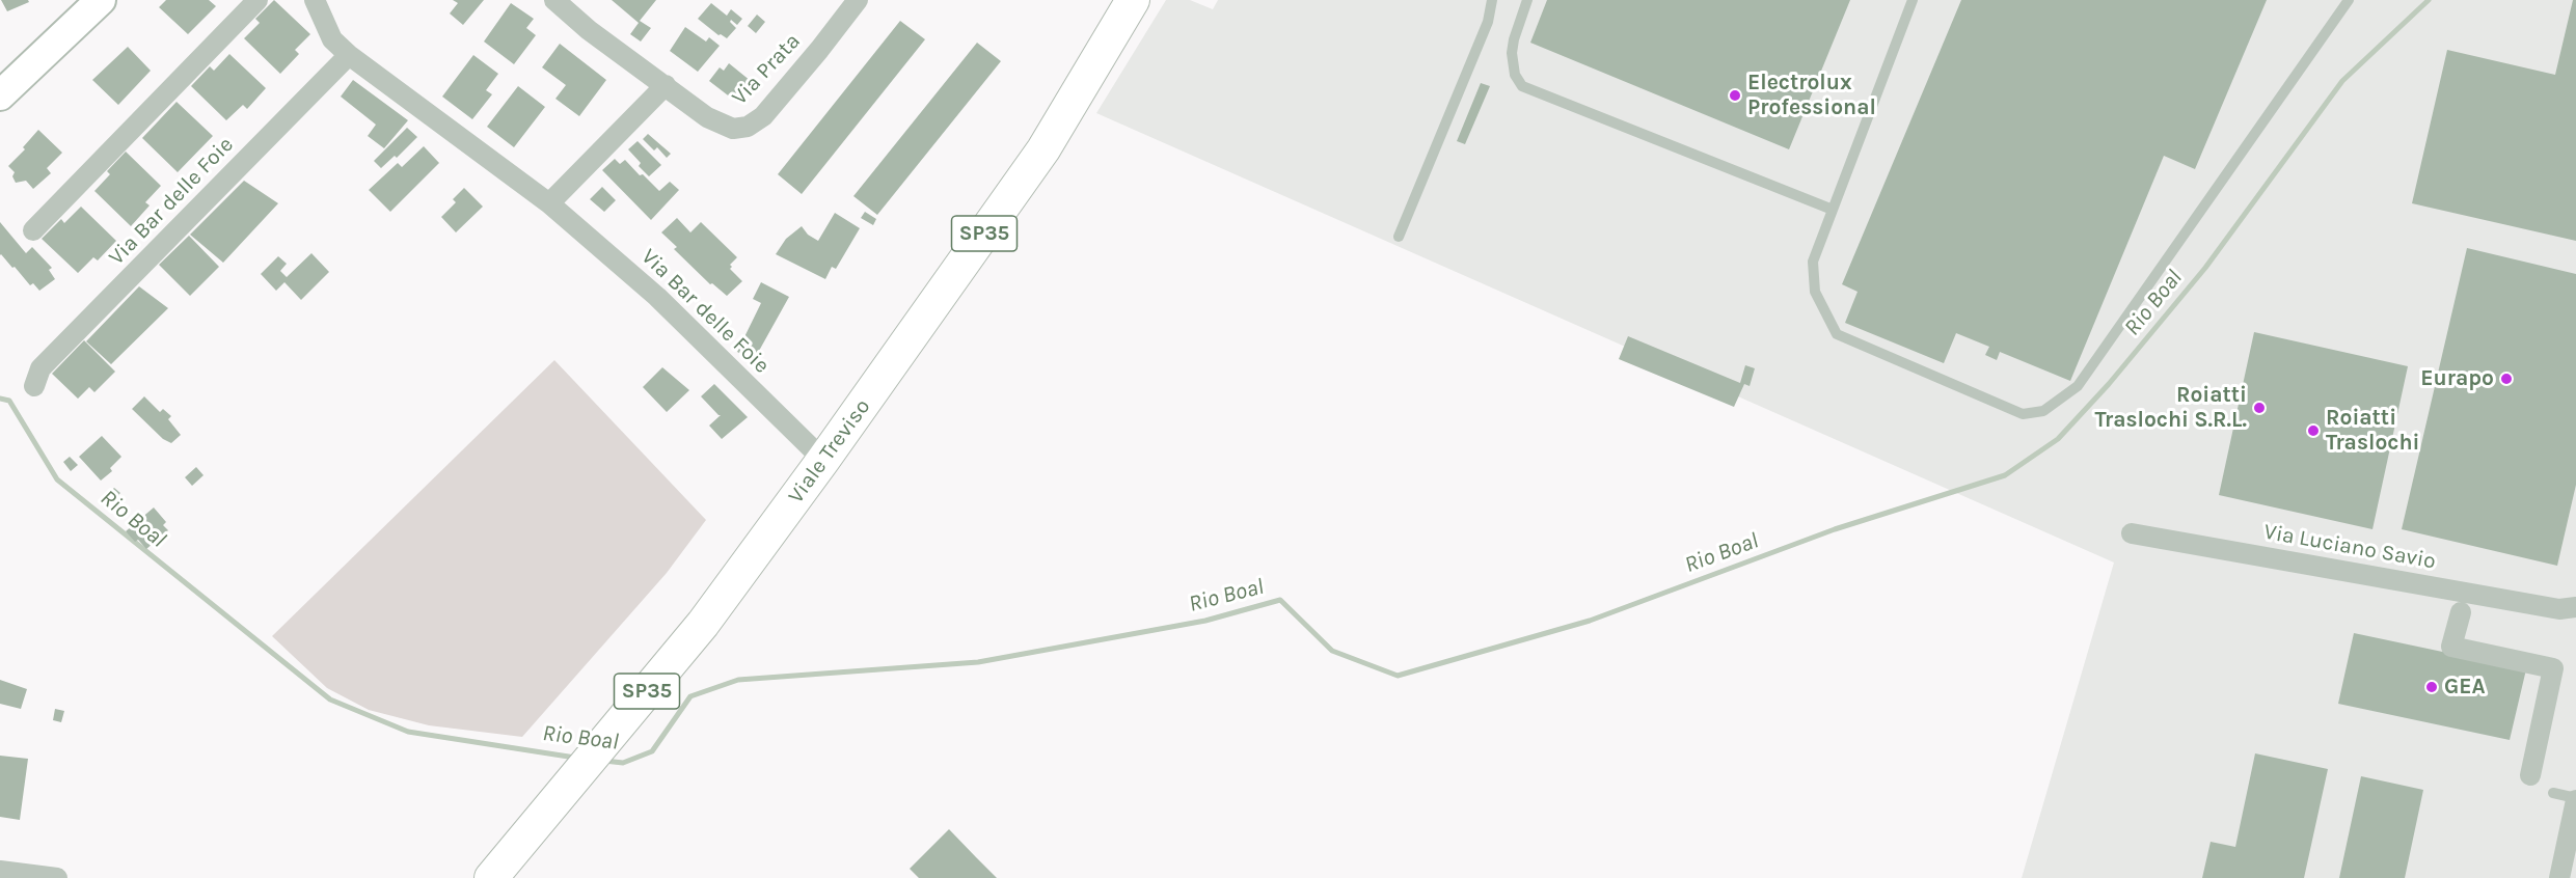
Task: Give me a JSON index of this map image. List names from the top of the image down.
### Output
{
  "streets": {
    "main road": ["SP35", "Viale Treviso"],
    "street": ["Via Prata", "Via Bar delle Foie", "Via Luciano Savio"]
  },
  "crossings": [
    ["Via Bar delle Foie", "Viale Treviso"]
  ],
  "water": ["Rio Boal"],
  "places": [
    "Electrolux Professional",
    "Eurapo",
    "Roiatti Traslochi S.R.L.",
    "Roiatti Traslochi",
    "GEA"
  ]
}
